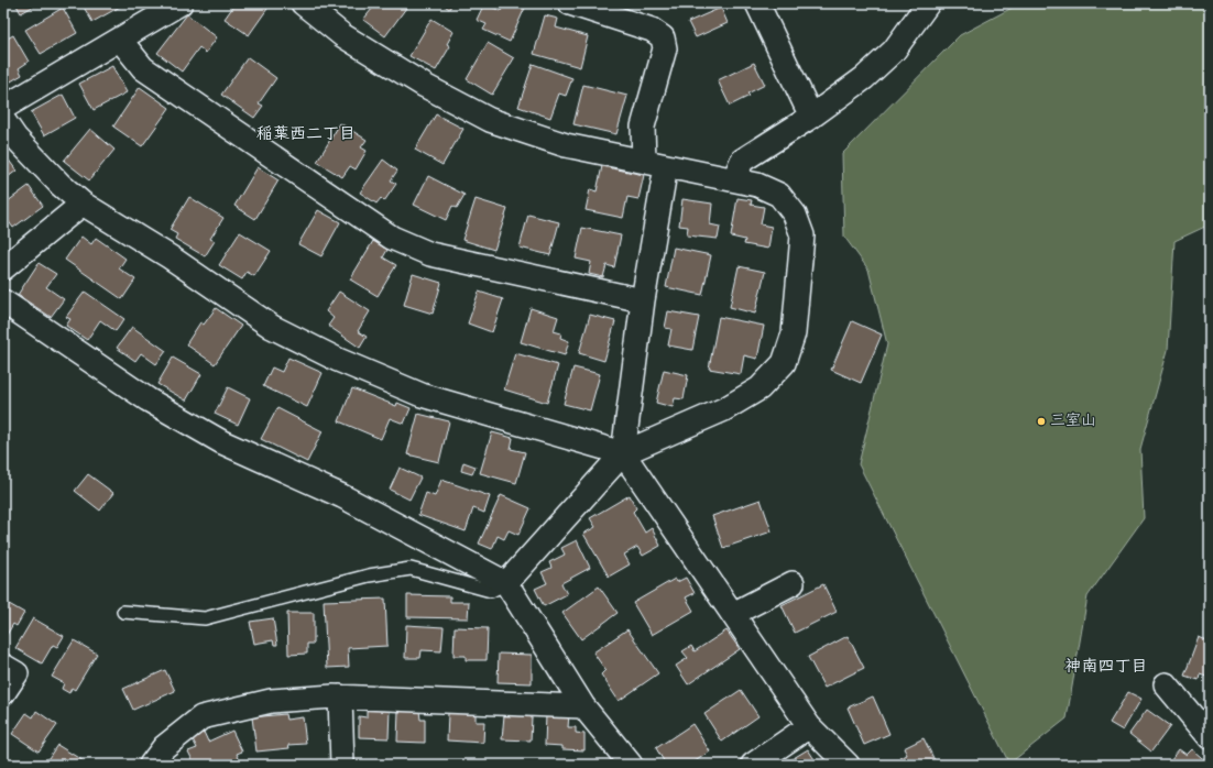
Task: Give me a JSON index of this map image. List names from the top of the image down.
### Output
{
  "districts": ["稲葉西二丁目", "神南四丁目"],
  "places": ["三室山"]
}
